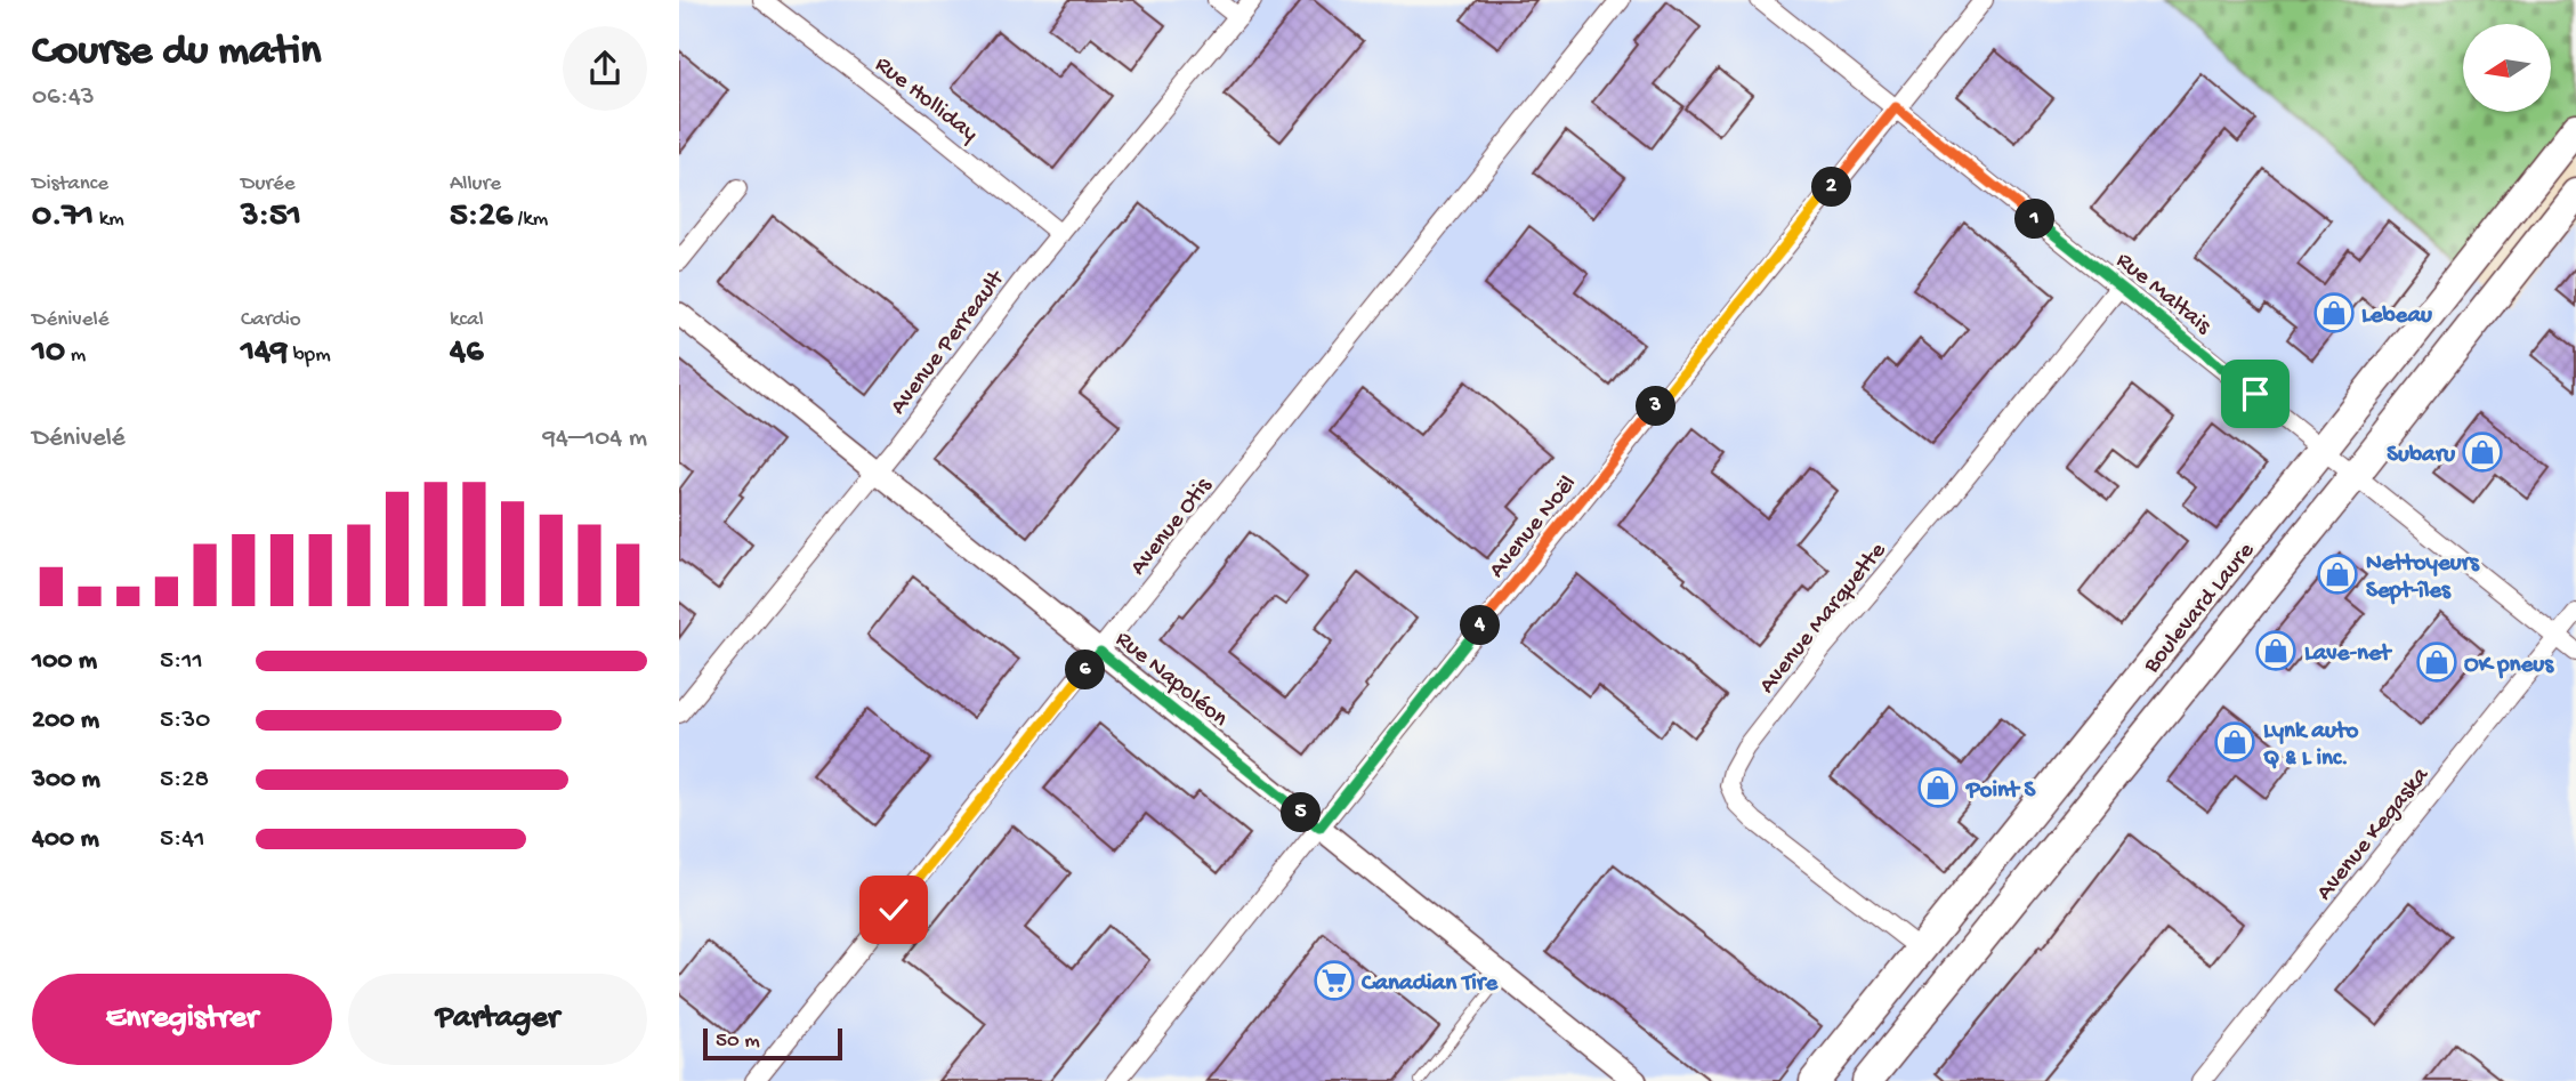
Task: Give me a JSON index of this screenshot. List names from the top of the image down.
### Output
{
  "streets": {
    "highway": ["Boulevard Laure"],
    "street": [
      "Rue Holliday",
      "Rue Maltais",
      "Avenue Perreault",
      "Avenue Otis",
      "Avenue Noël",
      "Avenue Marquette",
      "Rue Napoléon",
      "Avenue Kegaska"
    ]
  },
  "crossings": [
    ["Rue Holliday", "Avenue Perreault"],
    ["Rue Maltais", "Avenue Noël"],
    ["Rue Maltais", "Boulevard Laure"],
    ["Rue Maltais", "Avenue Marquette"],
    ["Rue Maltais", "Avenue Kegaska"],
    ["Avenue Perreault", "Rue Napoléon"],
    ["Avenue Otis", "Rue Napoléon"],
    ["Avenue Noël", "Rue Napoléon"],
    ["Boulevard Laure", "Avenue Marquette"]
  ],
  "places": {
    "shop": [
      "Lebeau",
      "Subaru",
      "Nettoyeurs Sept-îles",
      "Lave-net",
      "OK pneus",
      "Lynk auto Q & L inc.",
      "Point S"
    ],
    "supermarket": ["Canadian Tire"]
  },
  "scale_bar": "50 m",
  "north": "left",
  "page": {
    "heading": ["Course du matin", "06:43"],
    "stats": [
      ["Distance", "0.71 km"],
      ["Durée", "3:51"],
      ["Allure", "5:26 /km"],
      ["Dénivelé", "10 m"],
      ["Cardio", "149 bpm"],
      ["kcal", "46"]
    ],
    "pins": [
      "2",
      "1",
      "3",
      "4",
      "6",
      "5"
    ],
    "chart": ["Dénivelé", "94–104 m"],
    "list": [
      {
        "name": "100 m",
        "note": "5:11"
      },
      {
        "name": "200 m",
        "note": "5:30"
      },
      {
        "name": "300 m",
        "note": "5:28"
      },
      {
        "name": "400 m",
        "note": "5:41"
      }
    ],
    "buttons": ["Enregistrer", "Partager"],
    "scale": "50 m"
  }
}
